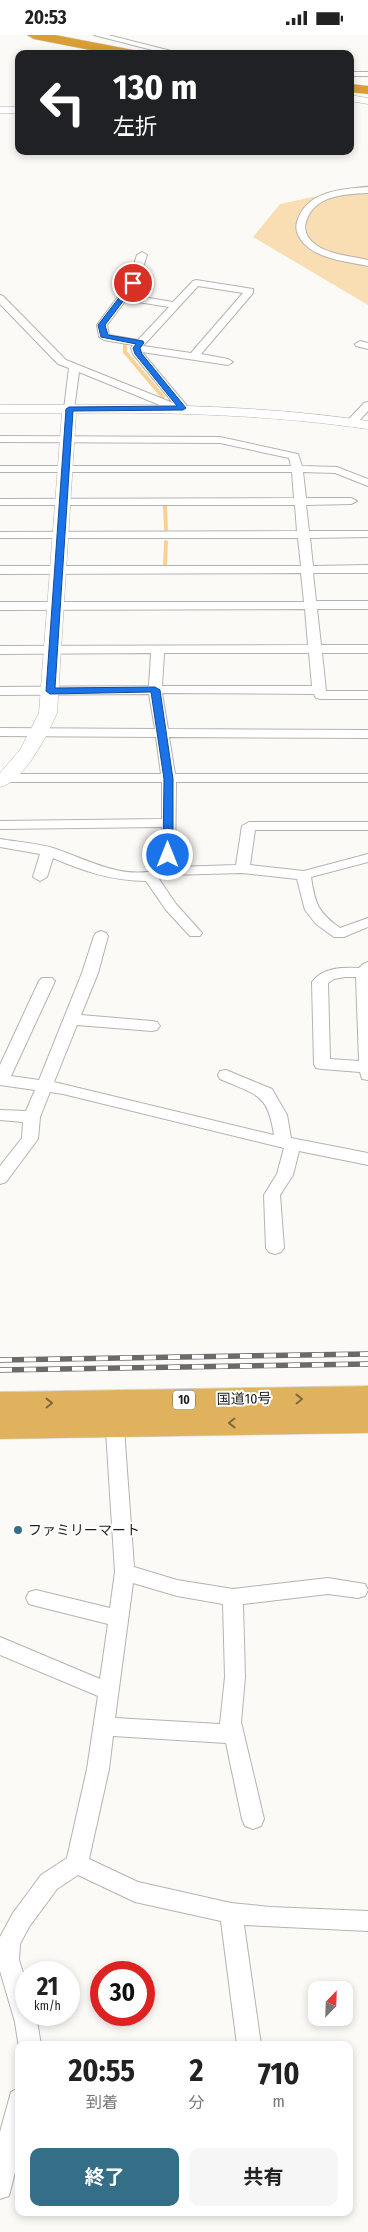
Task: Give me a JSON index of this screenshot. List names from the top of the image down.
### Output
{
  "streets": {
    "highway": ["国道10号", "10"]
  },
  "places": ["ファミリーマート"],
  "north": "top right",
  "page": {
    "status": "20:53",
    "turn": ["130 m", "左折"],
    "speed": "21 km/h",
    "limit": "30",
    "eta": [
      "20:55",
      "到着",
      "2",
      "分",
      "710",
      "m"
    ],
    "buttons": ["終了", "共有"]
  }
}
